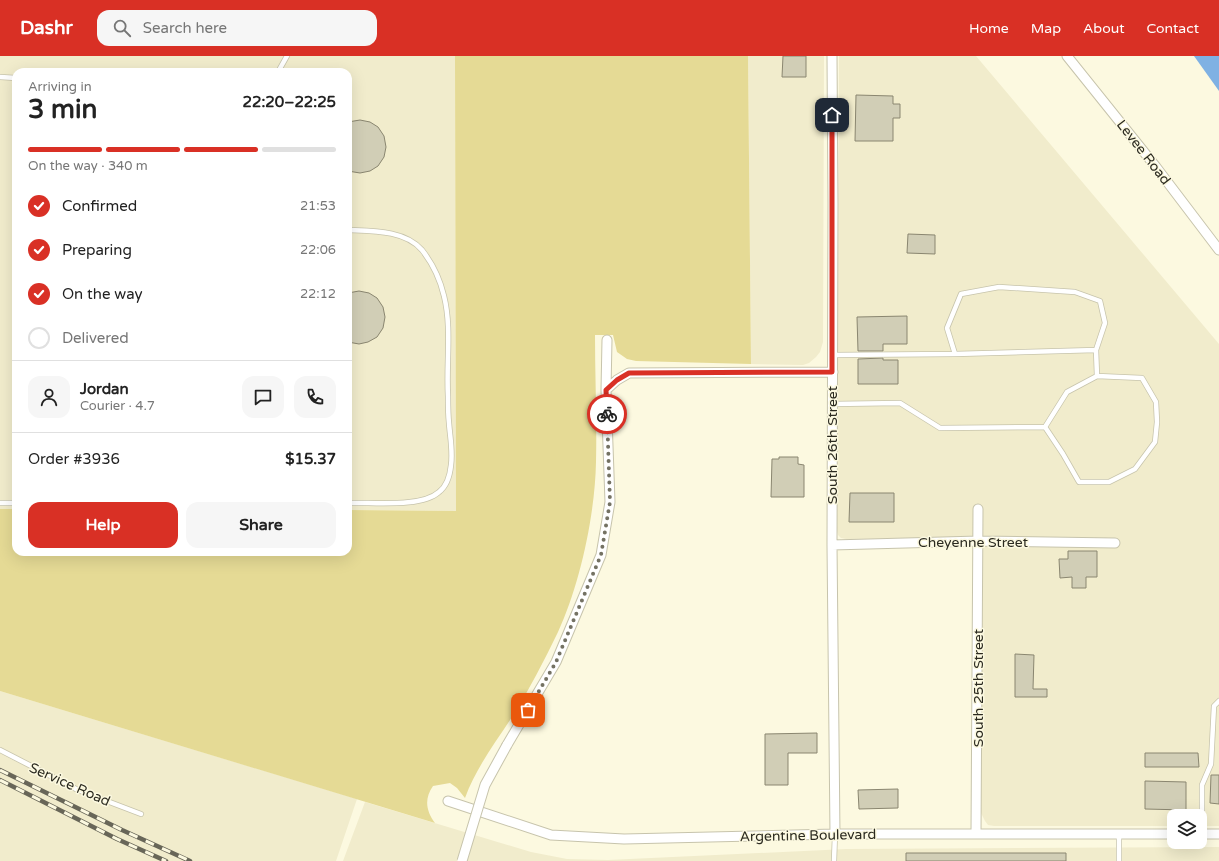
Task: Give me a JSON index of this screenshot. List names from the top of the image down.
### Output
{
  "streets": {
    "street": [
      "Levee Road",
      "South 26th Street",
      "Cheyenne Street",
      "South 25th Street",
      "Argentine Boulevard"
    ],
    "lane": ["Service Road"]
  },
  "crossings": [
    ["South 26th Street", "Cheyenne Street"],
    ["South 26th Street", "Argentine Boulevard"],
    ["Cheyenne Street", "South 25th Street"],
    ["South 25th Street", "Argentine Boulevard"]
  ],
  "page": {
    "header": "Dashr",
    "search": "Search here",
    "nav": [
      "Home",
      "Map",
      "About",
      "Contact"
    ],
    "heading": ["3 min", "Arriving in", "22:20–22:25"],
    "panel": [
      "Jordan",
      "Courier · 4.7",
      "Order #3936",
      "$15.37"
    ],
    "bar": "On the way · 340 m",
    "list": [
      ["Confirmed", "21:53"],
      ["Preparing", "22:06"],
      ["On the way", "22:12"],
      "Delivered"
    ],
    "buttons": ["Help", "Share"]
  }
}
